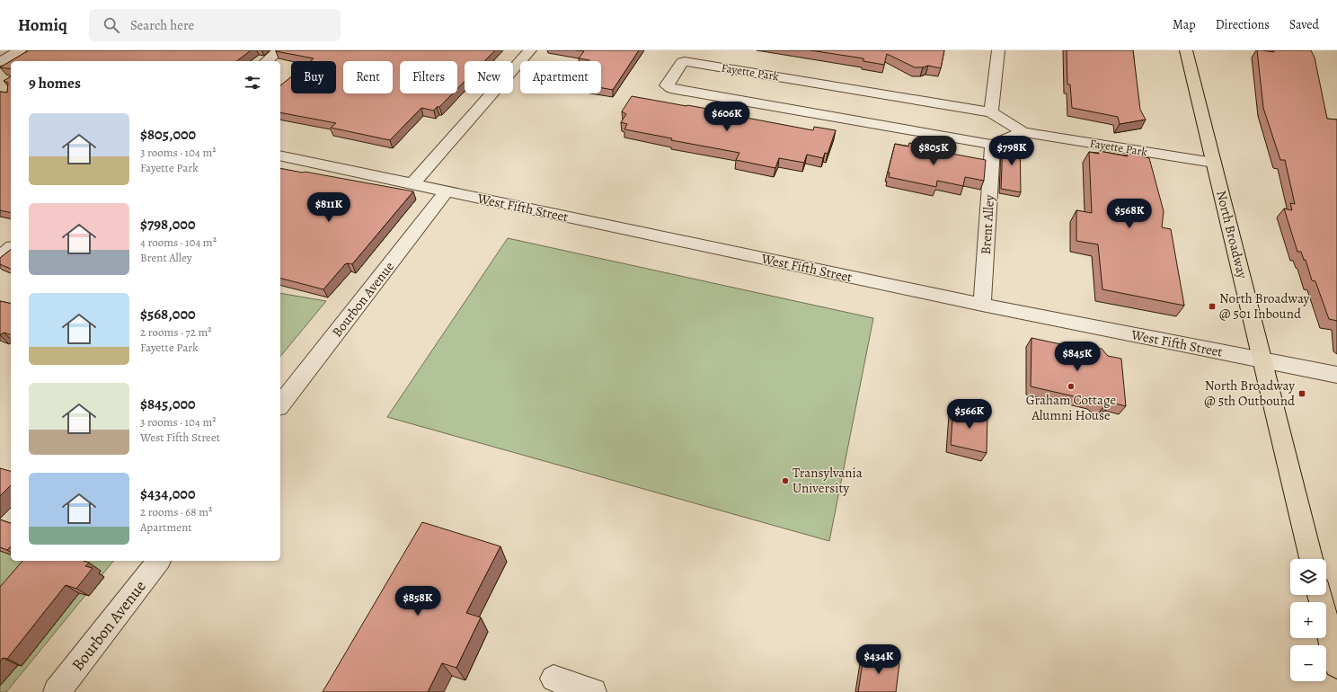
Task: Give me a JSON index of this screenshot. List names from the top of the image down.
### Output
{
  "streets": {
    "main road": ["North Broadway"],
    "street": [
      "Fayette Park",
      "West Fifth Street",
      "Brent Alley",
      "Bourbon Avenue"
    ]
  },
  "crossings": [
    ["Fayette Park", "Brent Alley"],
    ["Fayette Park", "North Broadway"],
    ["West Fifth Street", "Brent Alley"],
    ["West Fifth Street", "North Broadway"],
    ["West Fifth Street", "Bourbon Avenue"]
  ],
  "places": {
    "transit": ["North Broadway @ 501 Inbound", "North Broadway @ 5th Outbound"],
    "other": ["Graham Cottage Alumni House", "Transylvania University"]
  },
  "page": {
    "header": "Homiq",
    "search": "Search here",
    "nav": ["Map", "Directions", "Saved"],
    "chip": [
      "Buy",
      "Rent",
      "Filters",
      "New",
      "Apartment"
    ],
    "heading": "9 homes",
    "price": [
      "$606K",
      "$805K",
      "$798K",
      "$811K",
      "$568K",
      "$845K",
      "$566K",
      "$858K",
      "$434K"
    ],
    "list": [
      {
        "name": "$805,000",
        "note": "3 rooms · 104 m² · Fayette Park"
      },
      {
        "name": "$798,000",
        "note": "4 rooms · 104 m² · Brent Alley"
      },
      {
        "name": "$568,000",
        "note": "2 rooms · 72 m² · Fayette Park"
      },
      {
        "name": "$845,000",
        "note": "3 rooms · 104 m² · West Fifth Street"
      },
      {
        "name": "$434,000",
        "note": "2 rooms · 68 m² · Apartment"
      }
    ],
    "map_buttons": ["+", "−"]
  }
}
